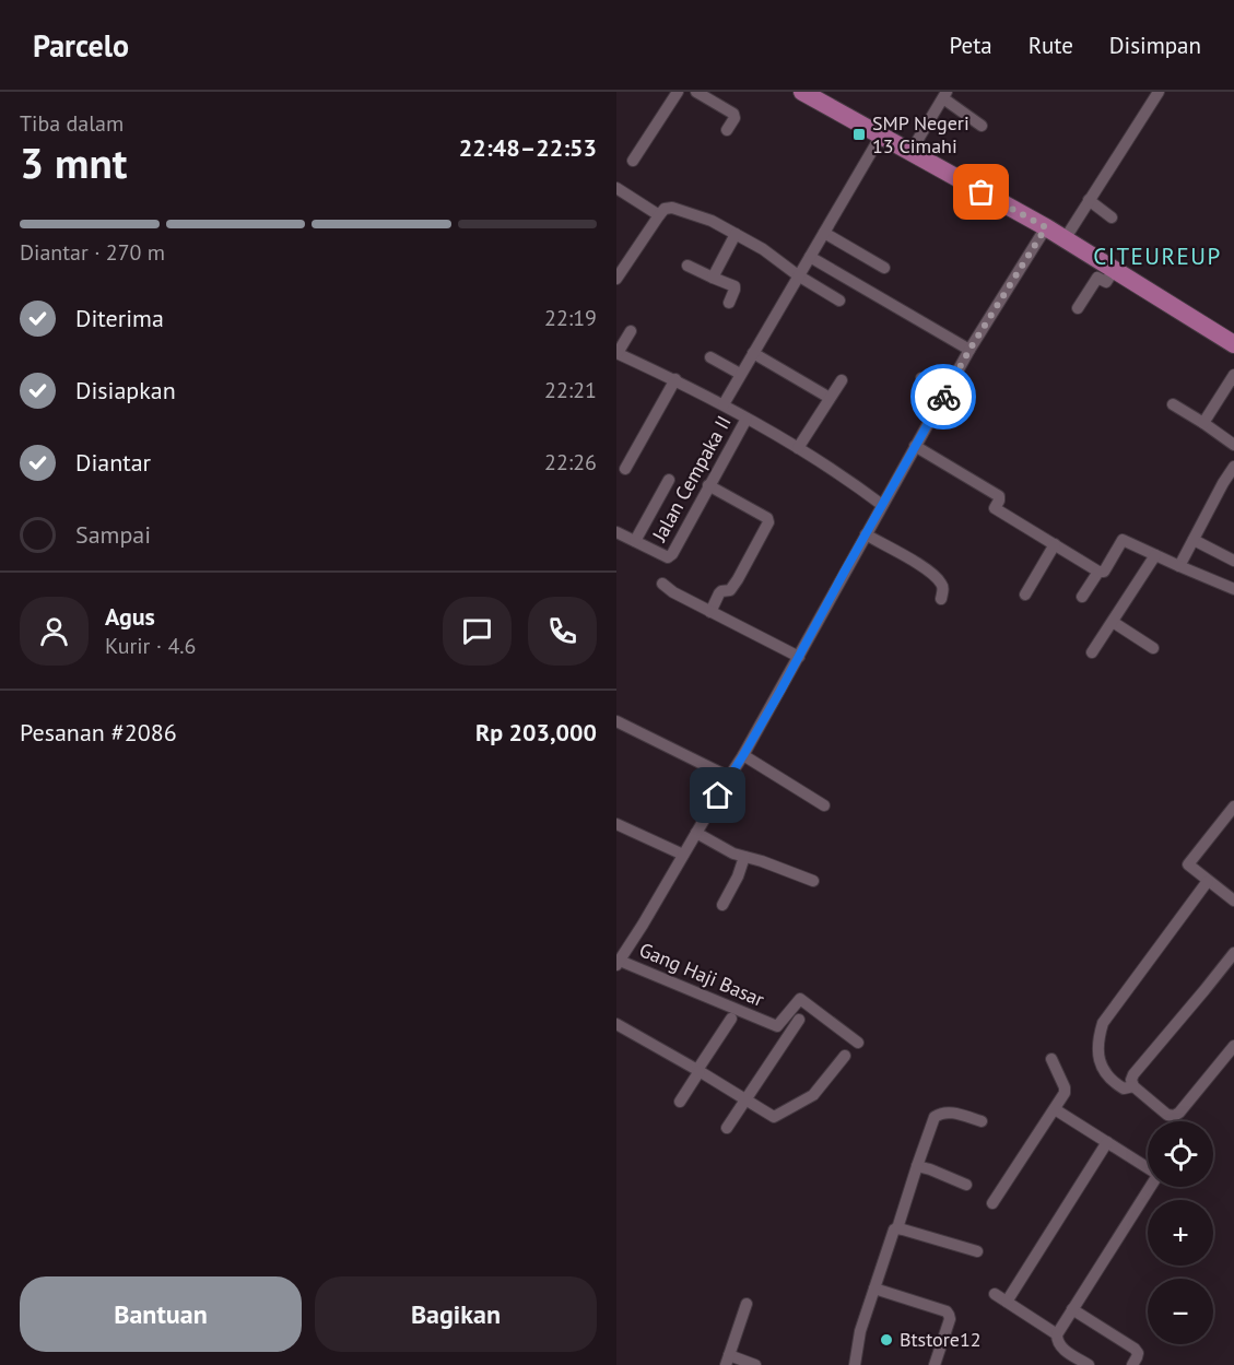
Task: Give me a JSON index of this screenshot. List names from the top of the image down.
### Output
{
  "streets": {
    "street": ["Jalan Cempaka II", "Gang Haji Basar"]
  },
  "districts": ["CITEUREUP"],
  "places": {
    "transit": ["SMP Negeri 13 Cimahi"],
    "other": ["Btstore12"]
  },
  "page": {
    "header": "Parcelo",
    "nav": ["Peta", "Rute", "Disimpan"],
    "heading": ["3 mnt", "Tiba dalam", "22:48–22:53"],
    "panel": [
      "Agus",
      "Kurir · 4.6",
      "Pesanan #2086",
      "Rp 203,000"
    ],
    "bar": "Diantar · 270 m",
    "list": [
      ["Diterima", "22:19"],
      ["Disiapkan", "22:21"],
      ["Diantar", "22:26"],
      "Sampai"
    ],
    "map_buttons": ["+", "−"],
    "buttons": ["Bantuan", "Bagikan"]
  }
}
